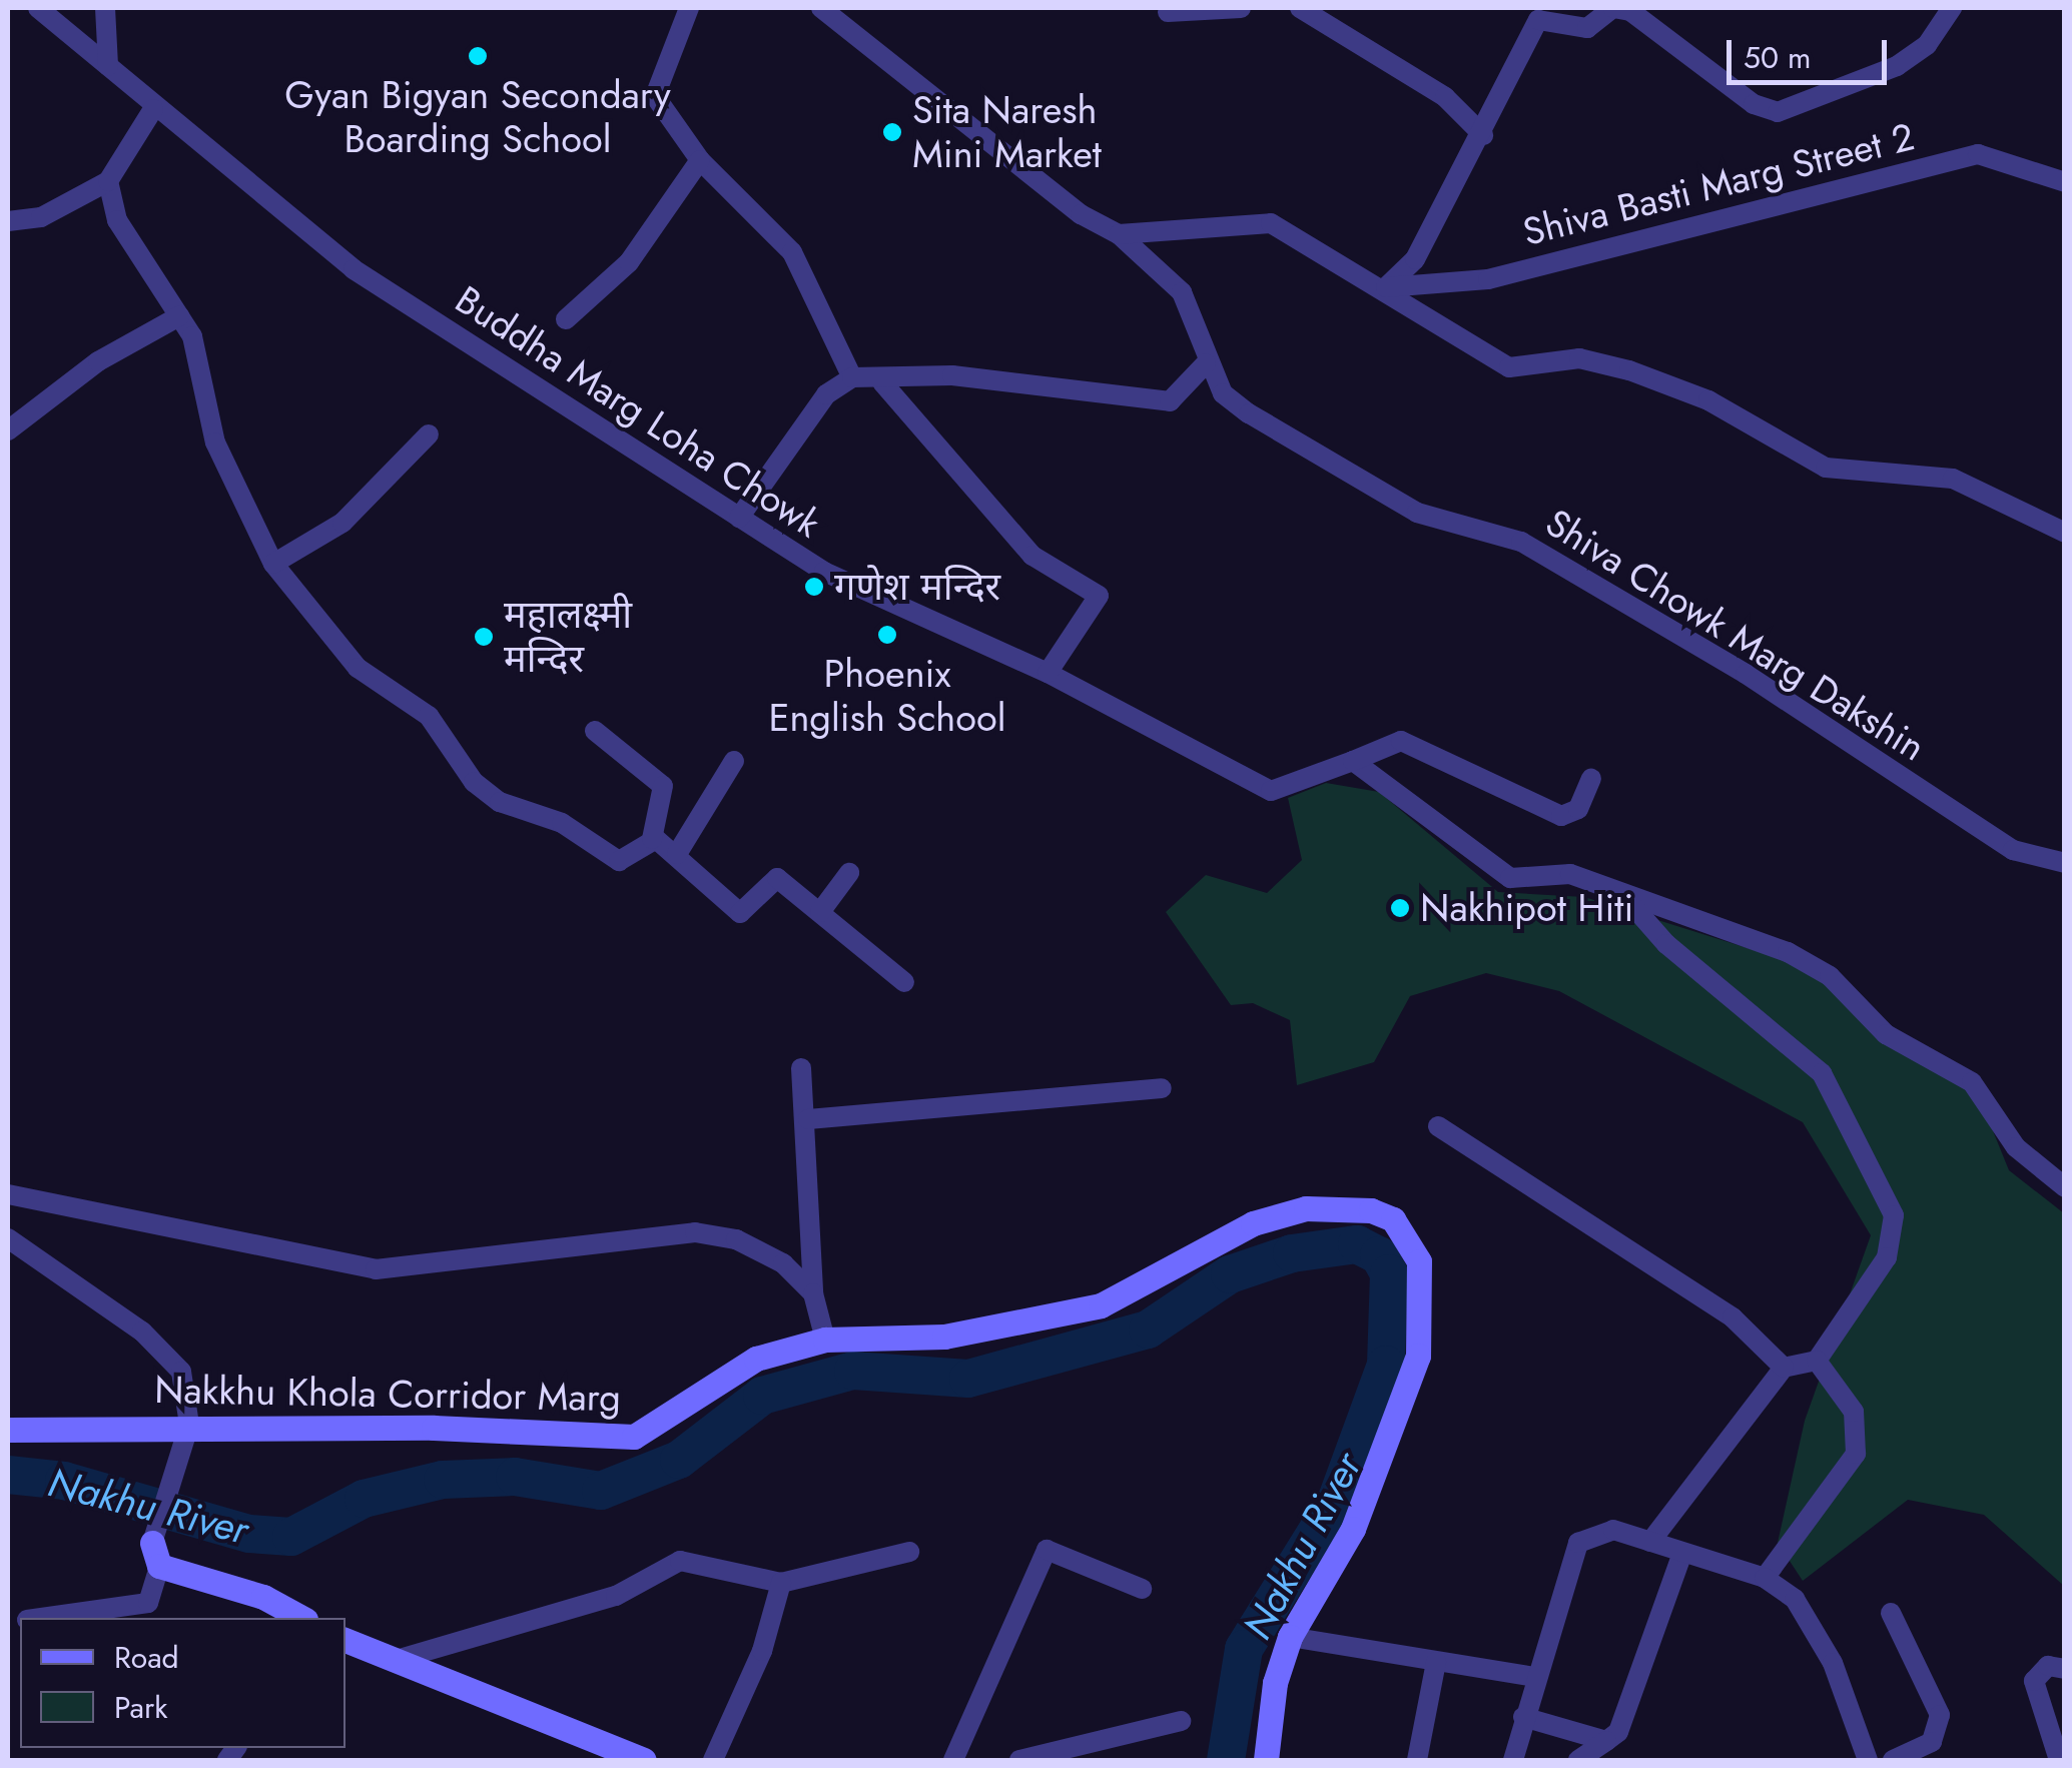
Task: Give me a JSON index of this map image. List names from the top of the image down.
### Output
{
  "streets": {
    "street": [
      "Shiva Basti Marg Street 2",
      "Buddha Marg Loha Chowk",
      "Shiva Chowk Marg Dakshin",
      "Nakkhu Khola Corridor Marg"
    ]
  },
  "water": ["Nakhu River"],
  "places": [
    "Gyan Bigyan Secondary Boarding School",
    "Sita Naresh Mini Market",
    "गणेश मन्दिर",
    "Phoenix English School",
    "महालक्ष्मी मन्दिर",
    "Nakhipot Hiti"
  ],
  "legend": ["Road", "Park"],
  "scale_bar": "50 m"
}
